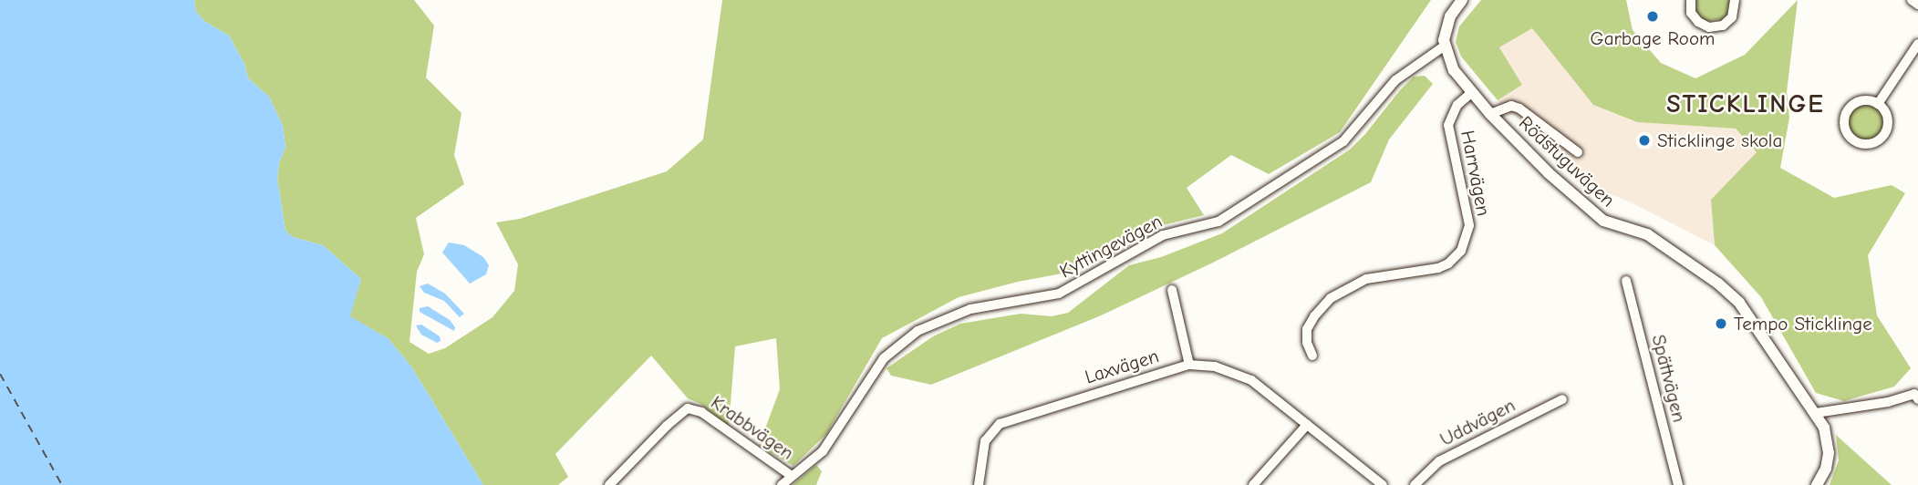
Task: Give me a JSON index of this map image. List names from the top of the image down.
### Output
{
  "streets": {
    "street": [
      "Rödstuguvägen",
      "Harrvägen",
      "Kyttingevägen",
      "Laxvägen",
      "Spättvägen",
      "Uddvägen",
      "Krabbvägen"
    ]
  },
  "crossings": [
    ["Rödstuguvägen", "Harrvägen"],
    ["Rödstuguvägen", "Kyttingevägen"],
    ["Kyttingevägen", "Krabbvägen"]
  ],
  "districts": ["STICKLINGE"],
  "places": ["Garbage Room", "Sticklinge skola", "Tempo Sticklinge"]
}
